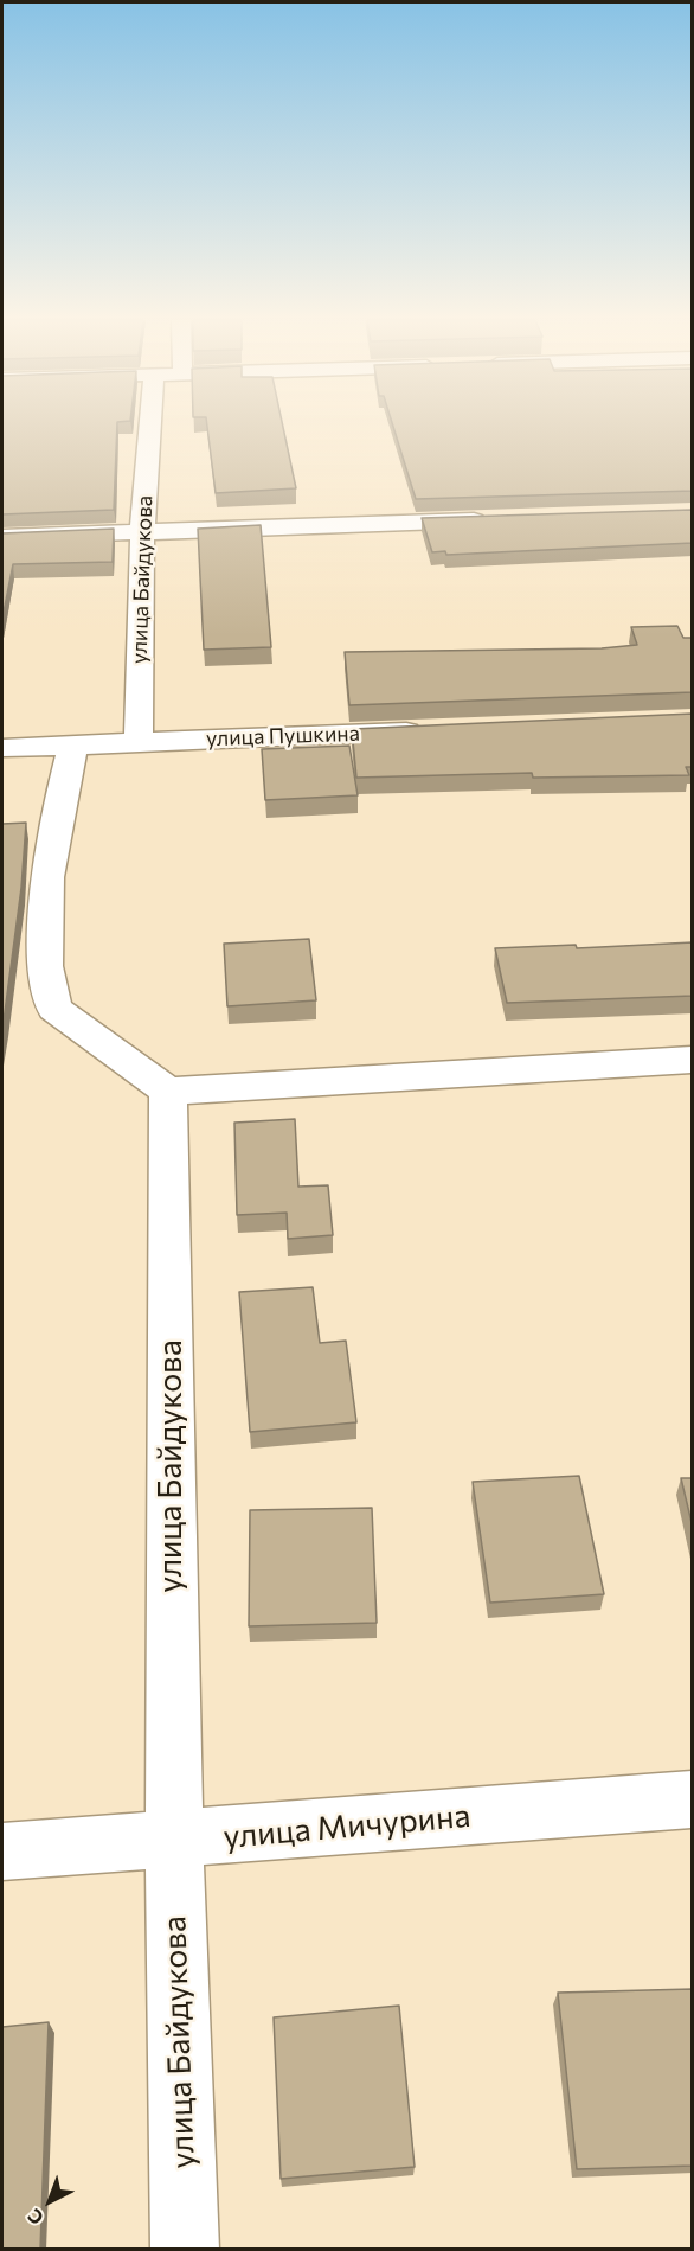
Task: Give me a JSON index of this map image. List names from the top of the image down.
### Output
{
  "streets": {
    "street": ["улица Байдукова", "улица Пушкина", "улица Мичурина"]
  },
  "crossings": [
    ["улица Байдукова", "улица Пушкина"],
    ["улица Байдукова", "улица Мичурина"]
  ],
  "north": "bottom left"
}
